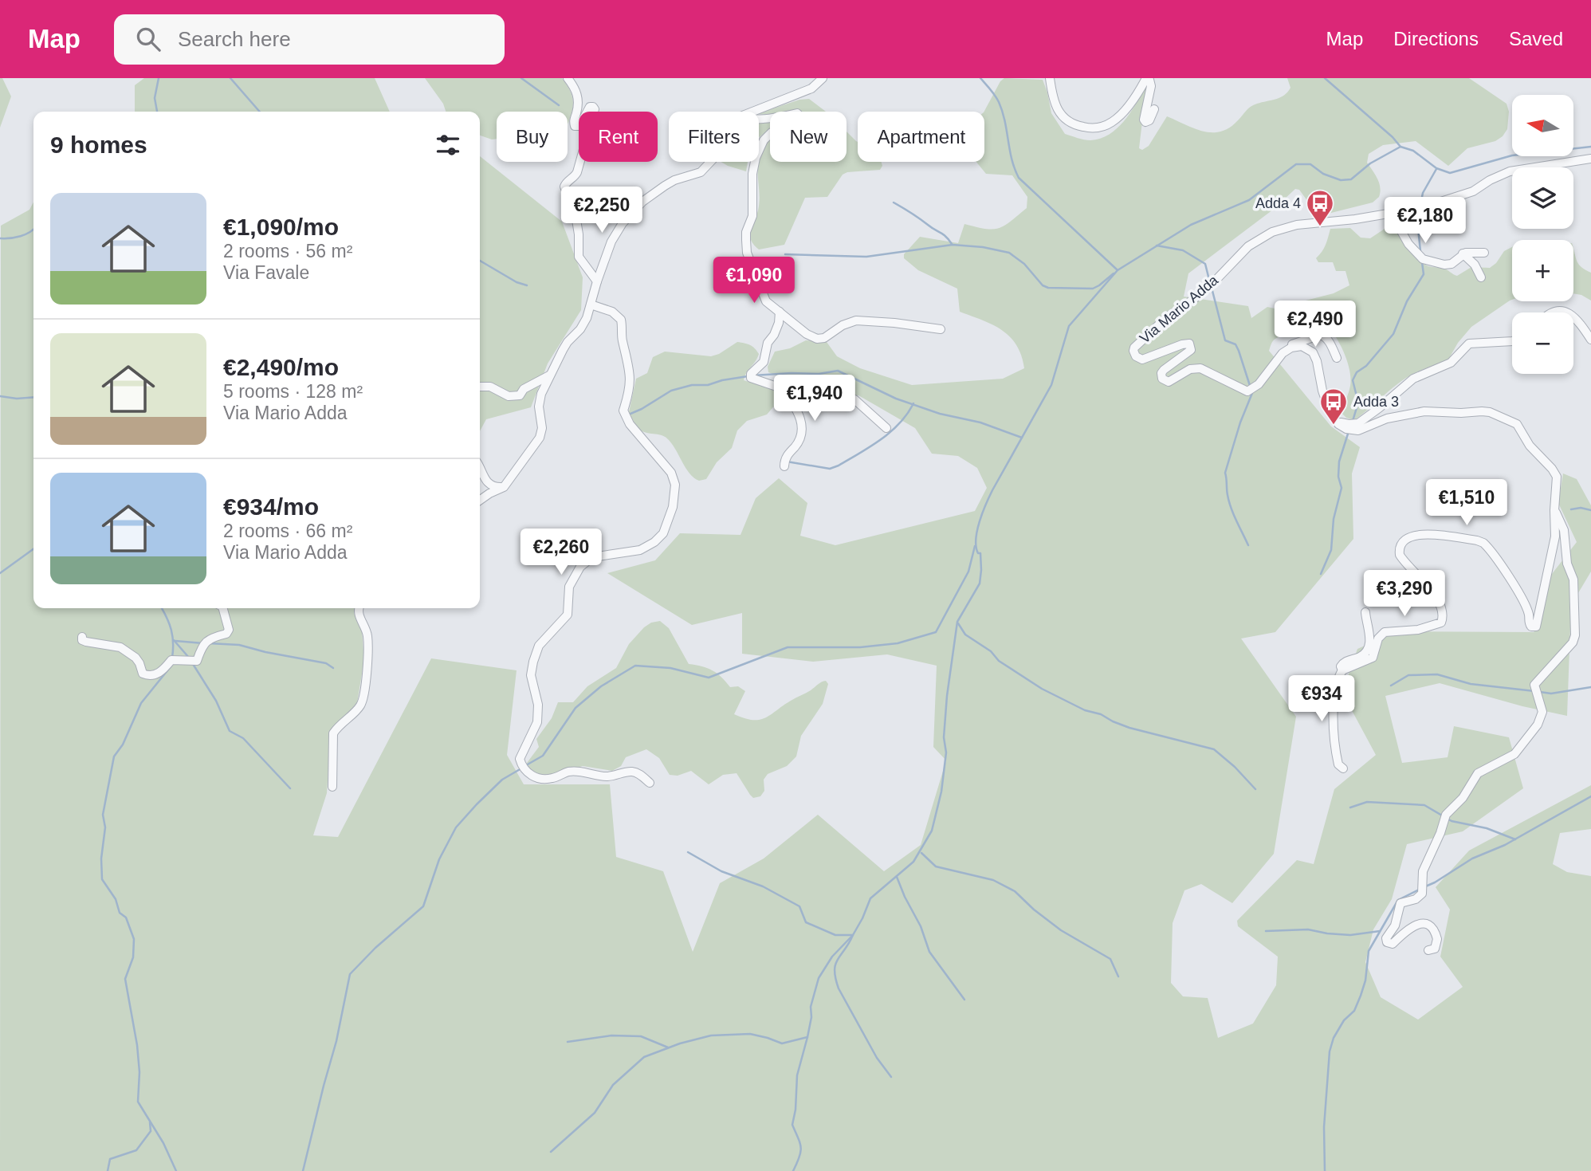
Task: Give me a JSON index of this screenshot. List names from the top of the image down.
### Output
{
  "streets": {
    "street": ["Via Mario Adda"]
  },
  "places": {
    "bus stop": ["Adda 4", "Adda 3"]
  },
  "north": "left",
  "page": {
    "header": "Map",
    "search": "Search here",
    "nav": ["Map", "Directions", "Saved"],
    "map_buttons": ["+", "−"],
    "chip": [
      "Buy",
      "Rent",
      "Filters",
      "New",
      "Apartment"
    ],
    "heading": "9 homes",
    "list": [
      {
        "name": "€1,090/mo",
        "note": "2 rooms · 56 m² · Via Favale"
      },
      {
        "name": "€2,490/mo",
        "note": "5 rooms · 128 m² · Via Mario Adda"
      },
      {
        "name": "€934/mo",
        "note": "2 rooms · 66 m² · Via Mario Adda"
      }
    ],
    "price": [
      "€2,250",
      "€2,180",
      "€1,090",
      "€2,490",
      "€1,940",
      "€1,510",
      "€2,260",
      "€3,290",
      "€934"
    ]
  }
}
